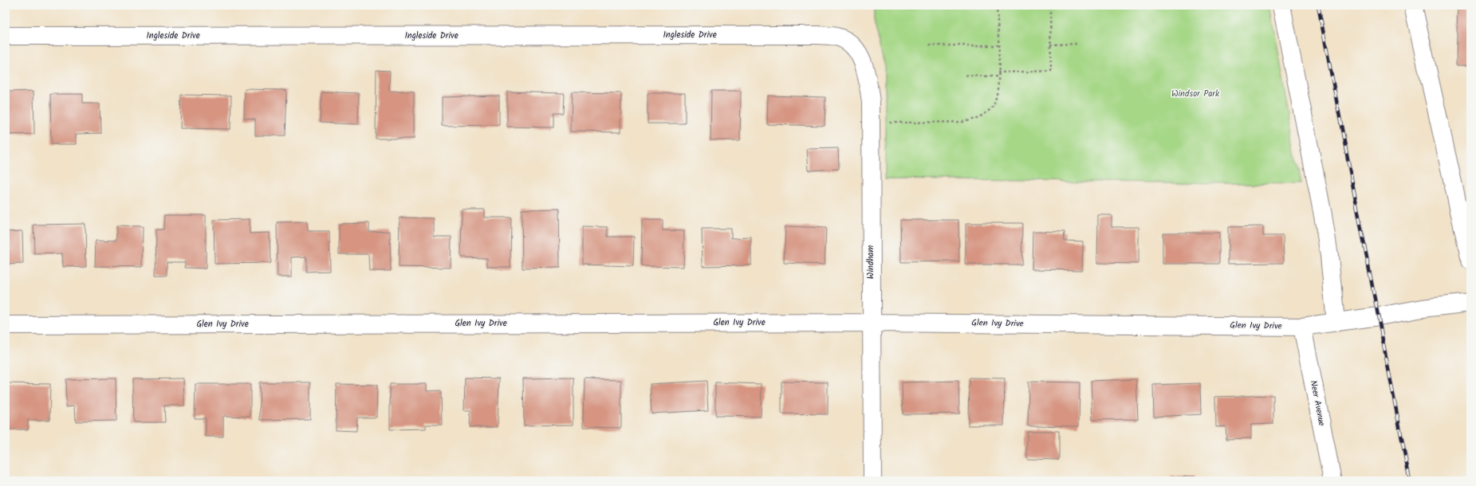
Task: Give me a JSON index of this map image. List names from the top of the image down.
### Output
{
  "streets": {
    "street": [
      "Ingleside Drive",
      "Windham",
      "Glen Ivy Drive",
      "Neer Avenue"
    ]
  },
  "crossings": [
    ["Ingleside Drive", "Windham"],
    ["Windham", "Glen Ivy Drive"],
    ["Glen Ivy Drive", "Neer Avenue"]
  ],
  "parks": ["Windsor Park"]
}
